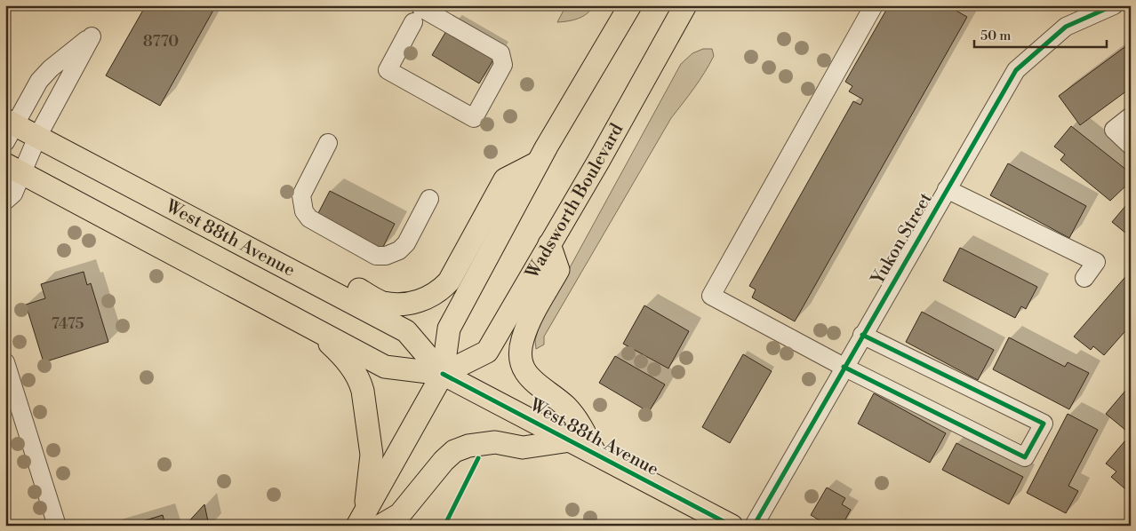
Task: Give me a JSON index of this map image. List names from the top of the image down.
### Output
{
  "streets": {
    "main road": ["Wadsworth Boulevard", "West 88th Avenue"],
    "street": ["Yukon Street"]
  },
  "crossings": [
    ["Wadsworth Boulevard", "West 88th Avenue"]
  ],
  "house_numbers": ["8770", "7475"],
  "scale_bar": "50 m"
}
